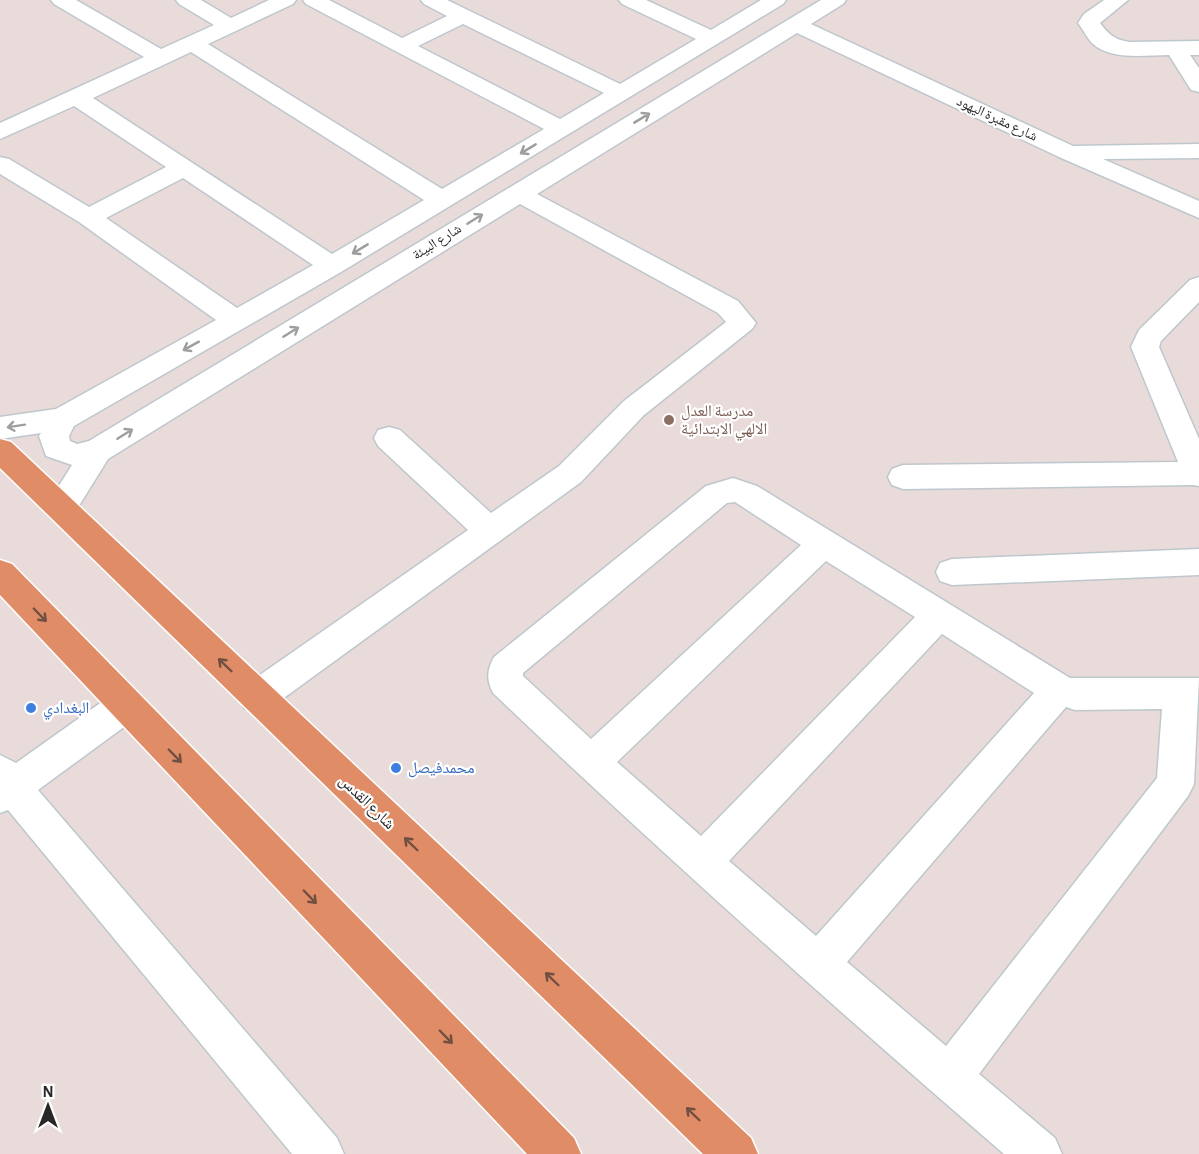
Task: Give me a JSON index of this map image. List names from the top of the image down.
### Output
{
  "streets": {
    "main road": ["شارع القدس"],
    "street": ["شارع مقبرة اليهود", "شارع البيئة"]
  },
  "crossings": [
    ["شارع مقبرة اليهود", "شارع البيئة"],
    ["شارع البيئة", "شارع القدس"]
  ],
  "places": ["مدرسة العدل الالهي الابتدائية", "البغدادي", "محمدفيصل"],
  "north": "top"
}
